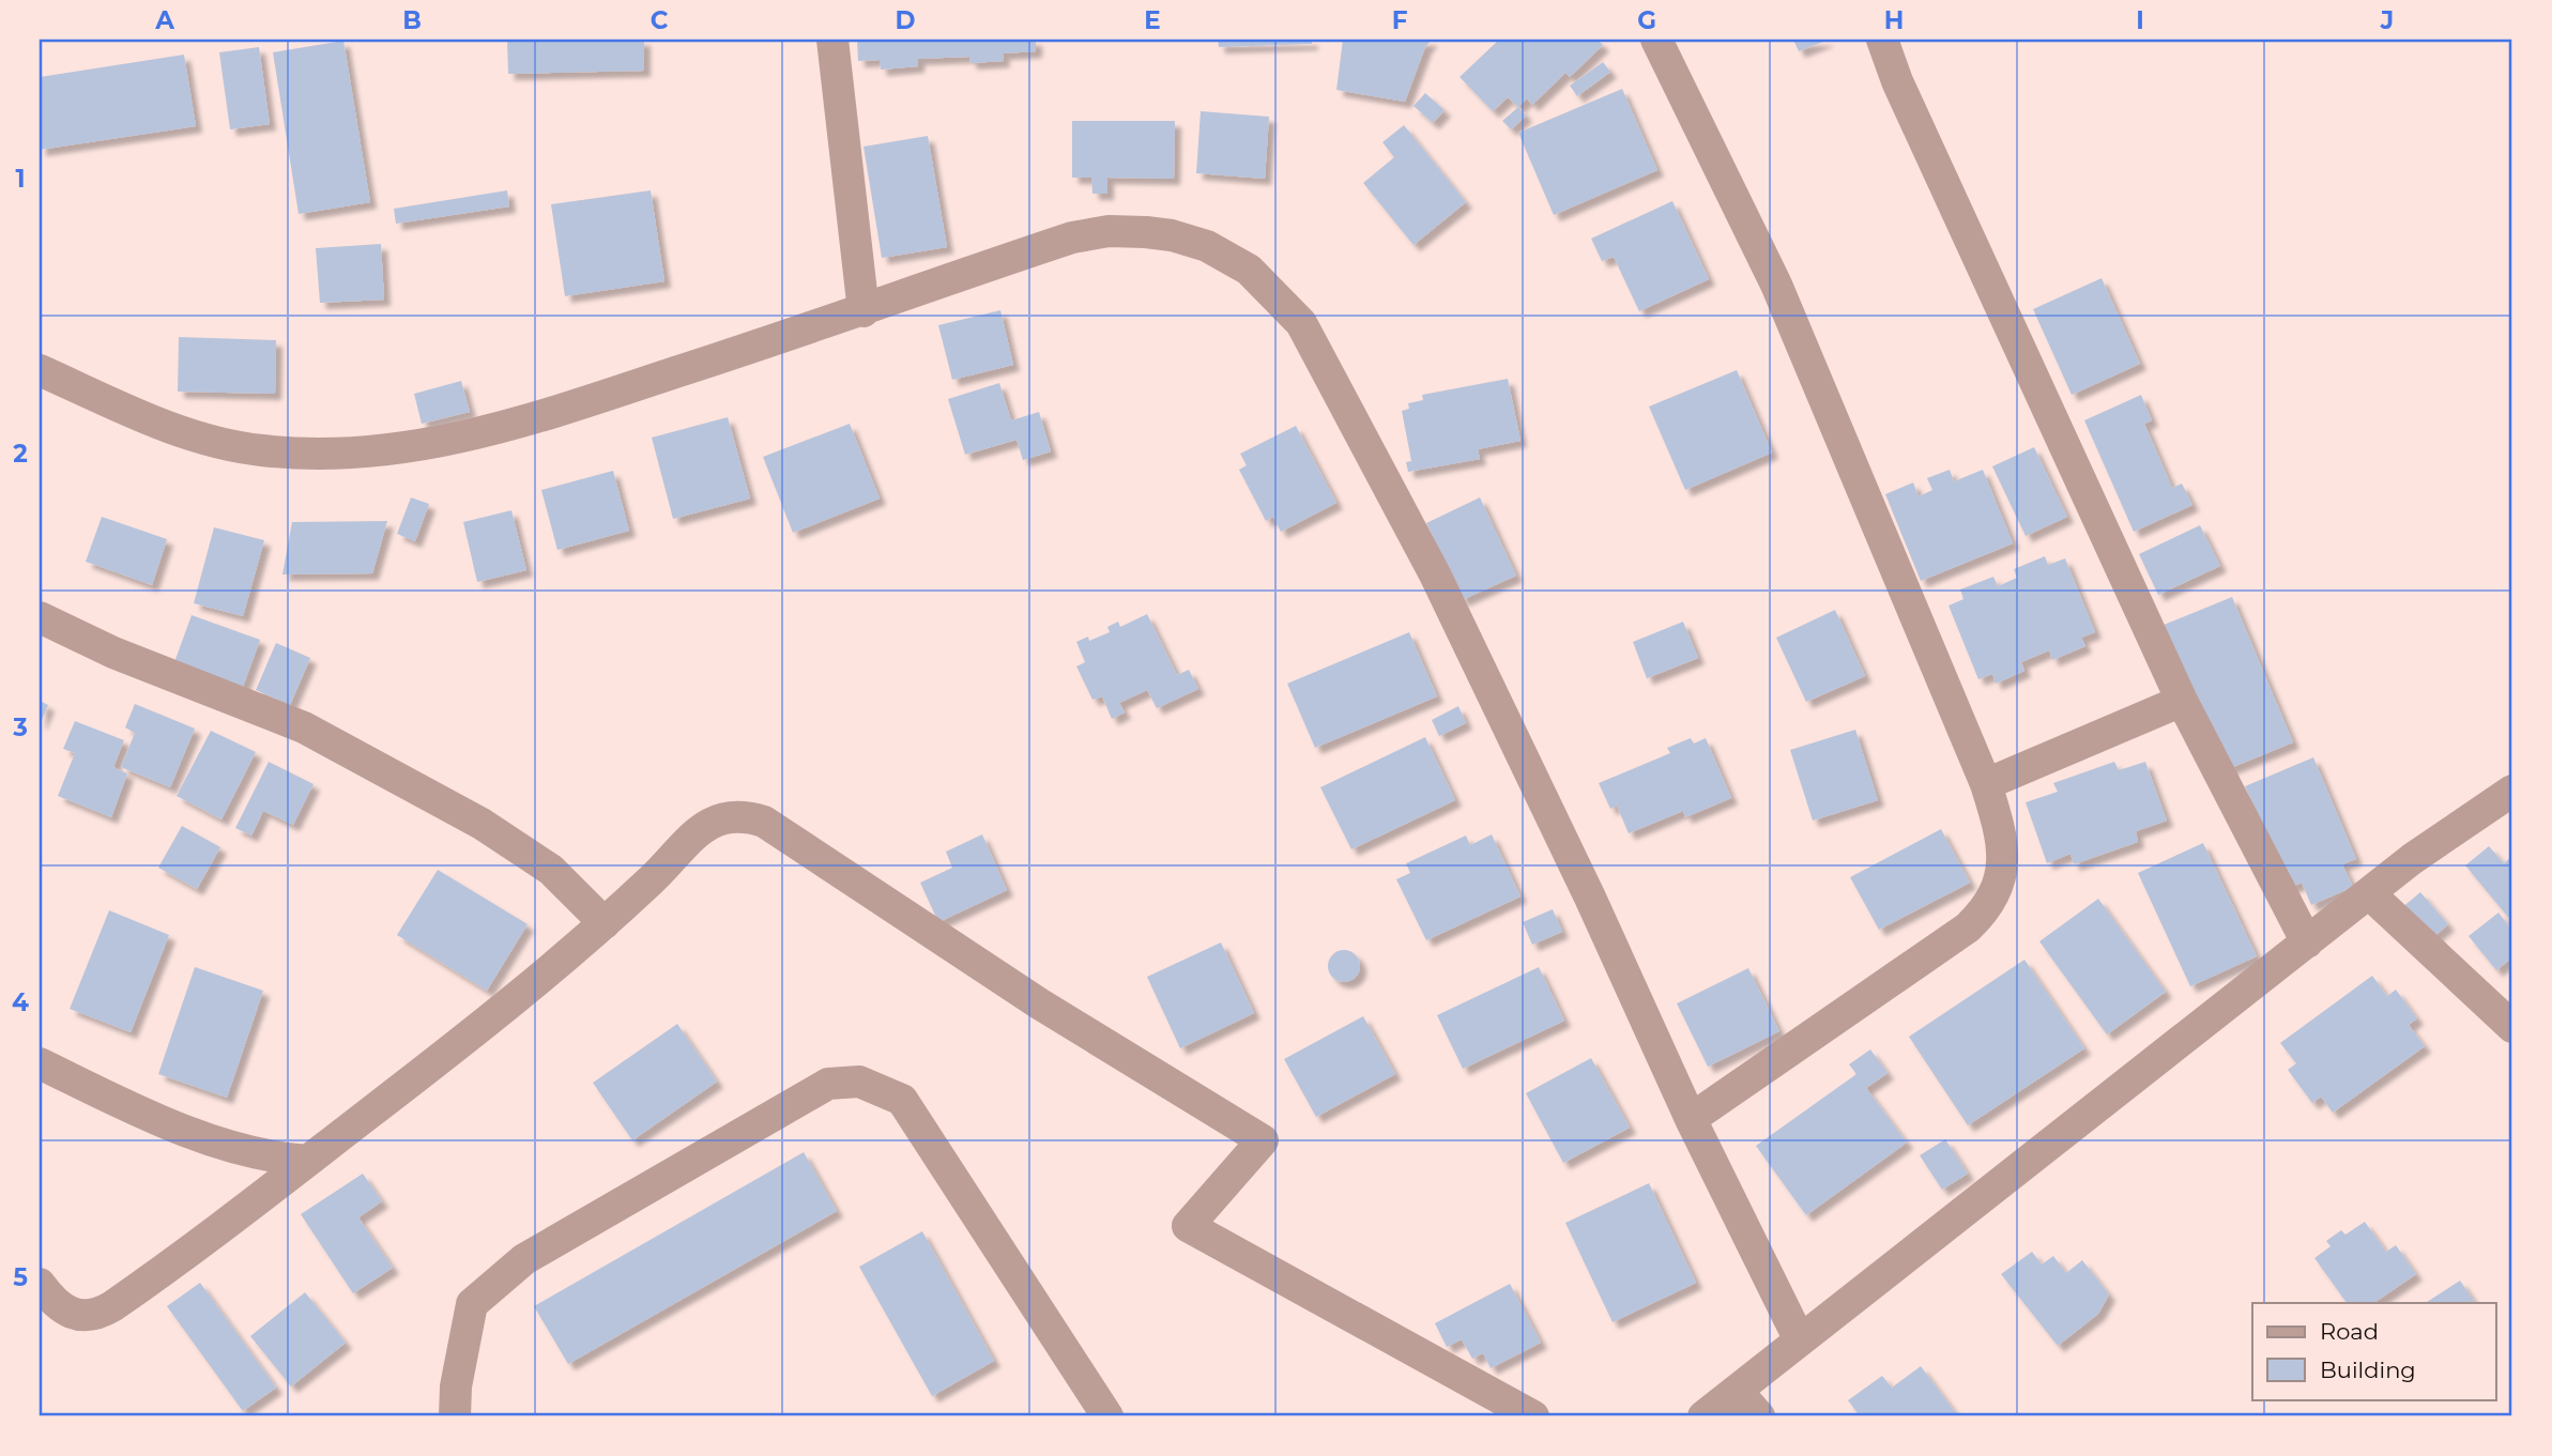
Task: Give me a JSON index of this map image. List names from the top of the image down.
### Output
{
  "legend": ["Road", "Building"],
  "grid": {
    "columns": [
      "A",
      "B",
      "C",
      "D",
      "E",
      "F",
      "G",
      "H",
      "I",
      "J"
    ],
    "rows": [
      "1",
      "2",
      "3",
      "4",
      "5"
    ]
  }
}
